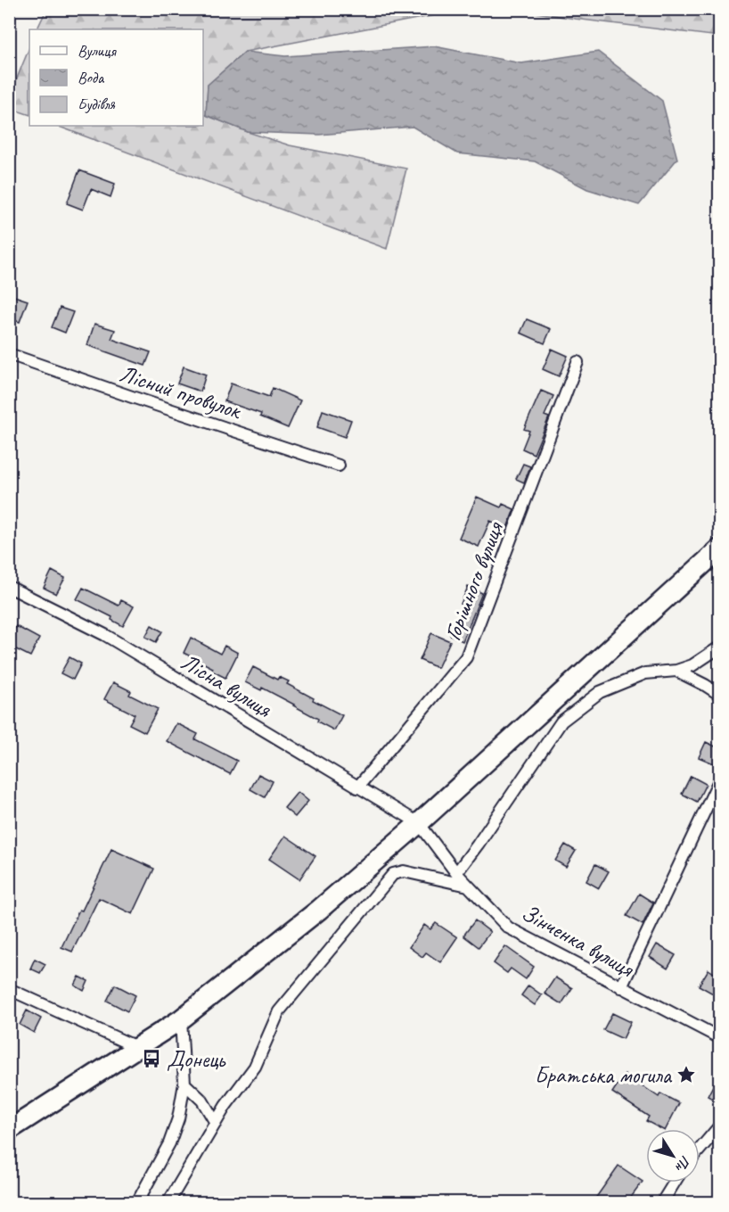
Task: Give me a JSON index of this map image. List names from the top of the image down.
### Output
{
  "streets": {
    "street": [
      "Лісний провулок",
      "Горішного вулиця",
      "Лісна вулиця",
      "Зінченка вулиця"
    ]
  },
  "crossings": [
    ["Горішного вулиця", "Лісна вулиця"],
    ["Лісна вулиця", "Зінченка вулиця"]
  ],
  "places": {
    "bus stop": ["Донець"],
    "place": ["Братська могила"]
  },
  "legend": ["Вулиця", "Вода", "Будівля"],
  "north": "bottom right"
}
